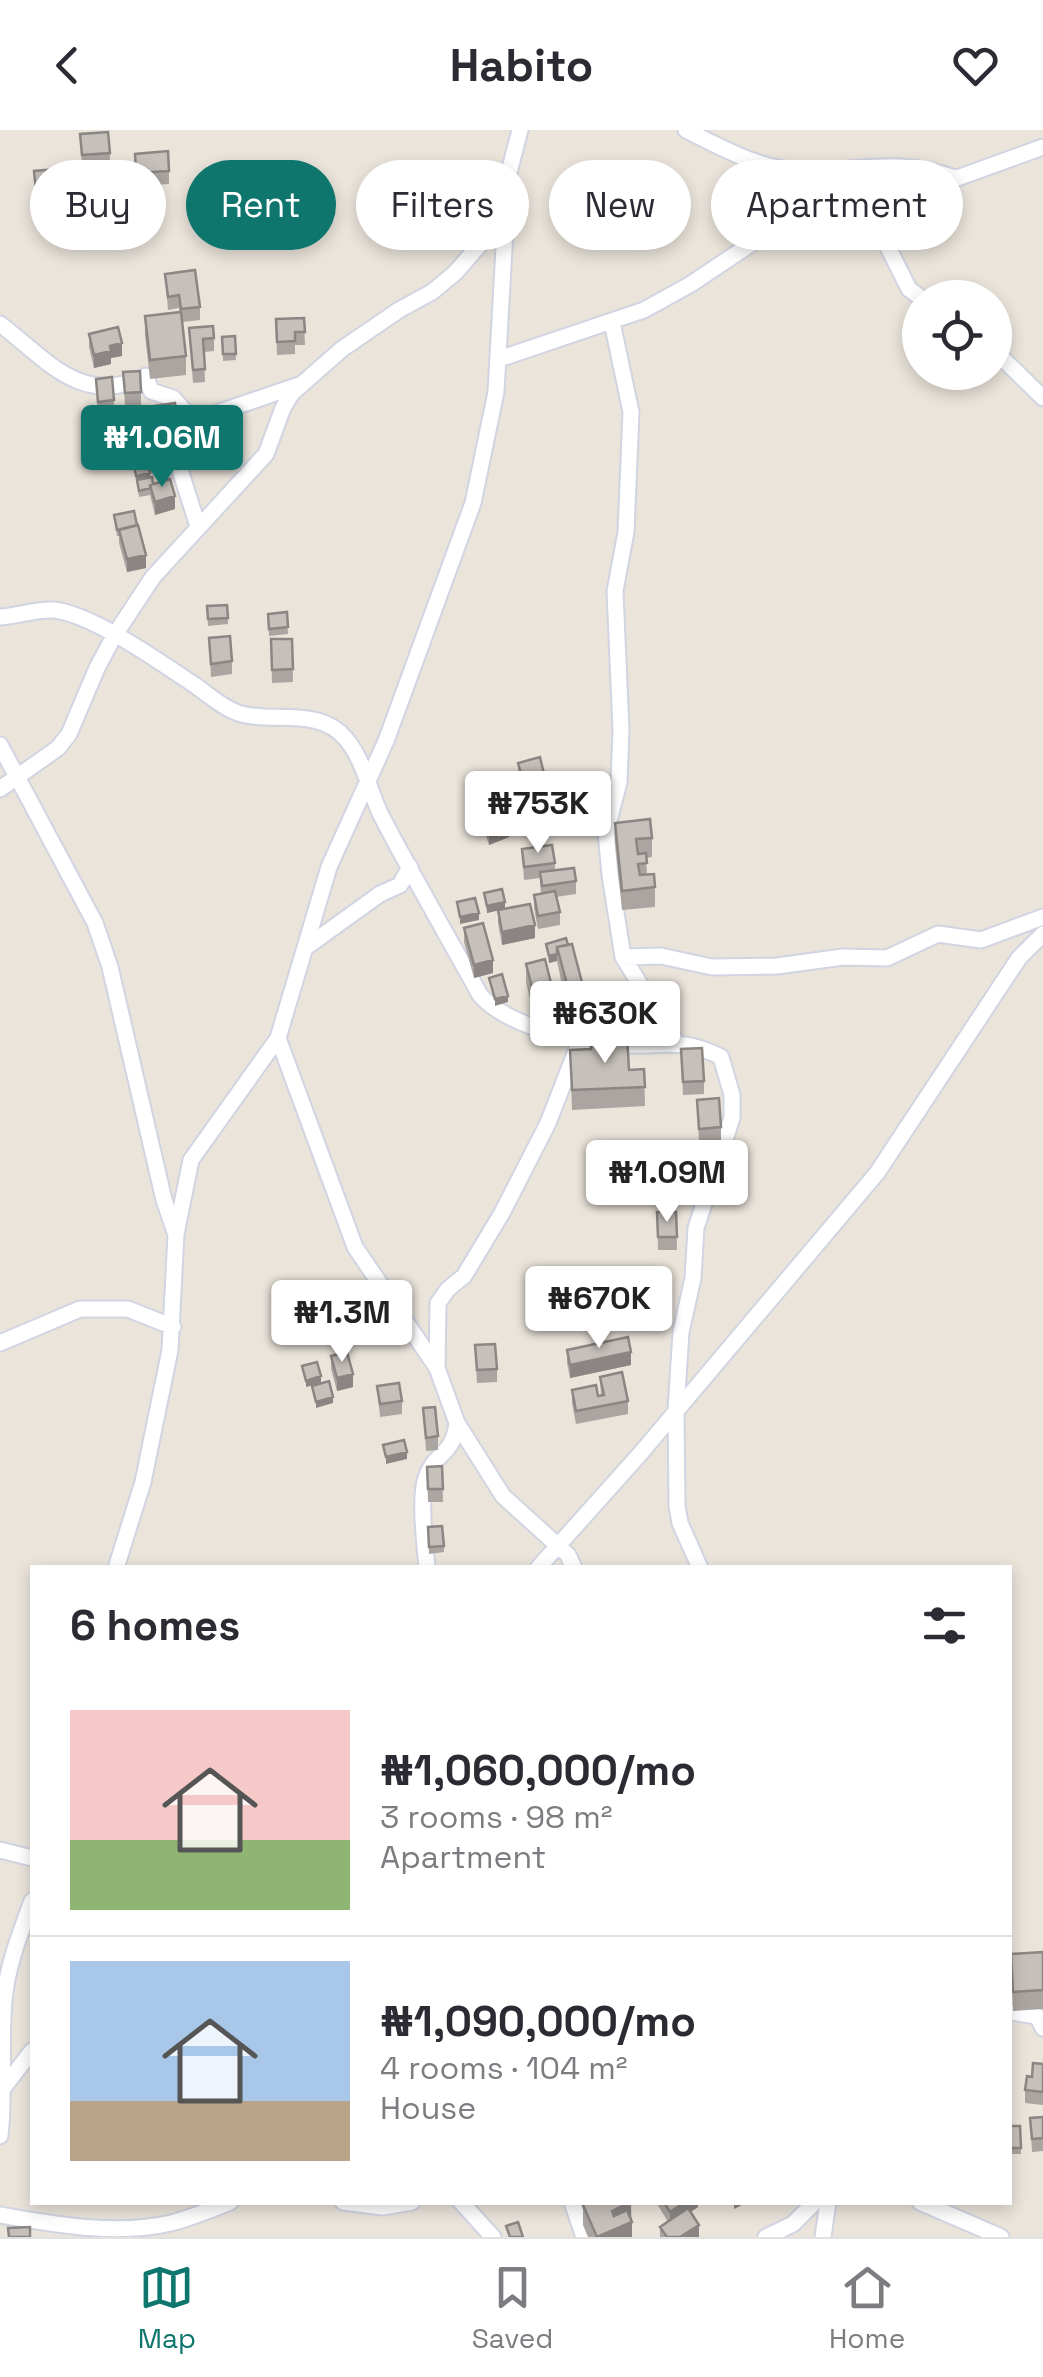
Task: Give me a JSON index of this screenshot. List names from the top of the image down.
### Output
{
  "page": {
    "header": "Habito",
    "chip": [
      "Buy",
      "Rent",
      "Filters",
      "New",
      "Apartment"
    ],
    "price": [
      "₦1.06M",
      "₦753K",
      "₦630K",
      "₦1.09M",
      "₦670K",
      "₦1.3M"
    ],
    "heading": "6 homes",
    "list": [
      {
        "name": "₦1,060,000/mo",
        "note": "3 rooms · 98 m² · Apartment"
      },
      {
        "name": "₦1,090,000/mo",
        "note": "4 rooms · 104 m² · House"
      }
    ],
    "tabs": ["Map", "Saved", "Home"]
  }
}
